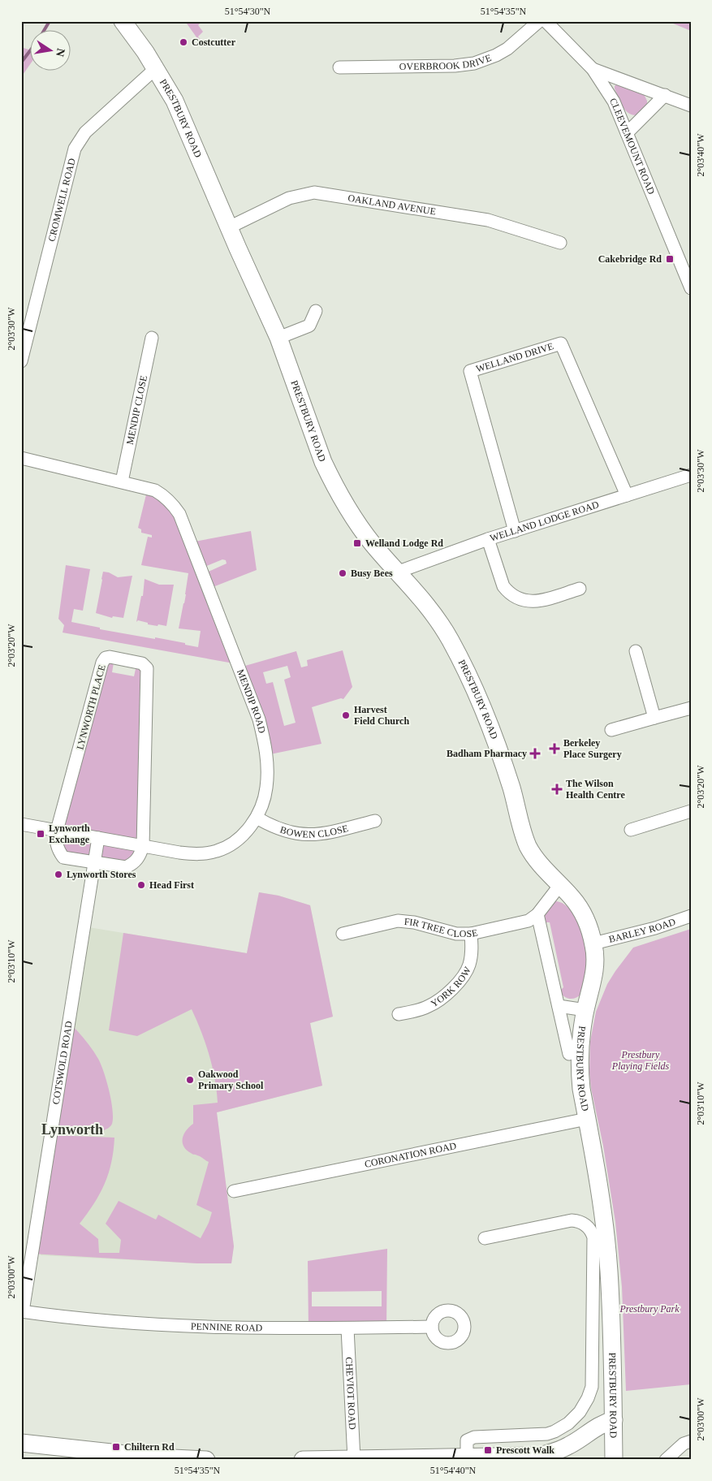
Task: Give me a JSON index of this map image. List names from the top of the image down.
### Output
{
  "streets": {
    "main road": ["PRESTBURY ROAD"],
    "street": [
      "OVERBROOK DRIVE",
      "CLEEVEMOUNT ROAD",
      "CROMWELL ROAD",
      "OAKLAND AVENUE",
      "WELLAND DRIVE",
      "MENDIP CLOSE",
      "WELLAND LODGE ROAD",
      "MENDIP ROAD",
      "LYNWORTH PLACE",
      "BOWEN CLOSE",
      "FIR TREE CLOSE",
      "BARLEY ROAD",
      "YORK ROW",
      "COTSWOLD ROAD",
      "CORONATION ROAD",
      "PENNINE ROAD",
      "CHEVIOT ROAD"
    ]
  },
  "crossings": [
    ["PRESTBURY ROAD", "CROMWELL ROAD"],
    ["PRESTBURY ROAD", "OAKLAND AVENUE"],
    ["PRESTBURY ROAD", "WELLAND LODGE ROAD"],
    ["PRESTBURY ROAD", "BARLEY ROAD"],
    ["PRESTBURY ROAD", "CORONATION ROAD"],
    ["WELLAND DRIVE", "WELLAND LODGE ROAD"],
    ["MENDIP CLOSE", "MENDIP ROAD"],
    ["MENDIP ROAD", "LYNWORTH PLACE"],
    ["MENDIP ROAD", "BOWEN CLOSE"],
    ["MENDIP ROAD", "COTSWOLD ROAD"],
    ["FIR TREE CLOSE", "YORK ROW"],
    ["COTSWOLD ROAD", "PENNINE ROAD"],
    ["PENNINE ROAD", "CHEVIOT ROAD"]
  ],
  "districts": ["Lynworth"],
  "parks": ["Prestbury Playing Fields", "Prestbury Park"],
  "places": {
    "other": [
      "Costcutter",
      "Busy Bees",
      "Harvest Field Church",
      "Lynworth Stores",
      "Head First",
      "Oakwood Primary School"
    ],
    "transit": [
      "Cakebridge Rd",
      "Welland Lodge Rd",
      "Lynworth Exchange",
      "Chiltern Rd",
      "Prescott Walk"
    ],
    "health": ["Berkeley Place Surgery", "Badham Pharmacy", "The Wilson Health Centre"]
  },
  "north": "right",
  "coordinates": [
    "51°54'30\"N",
    "51°54'35\"N",
    "2°03'40\"W",
    "2°03'30\"W",
    "2°03'20\"W",
    "2°03'10\"W",
    "2°03'00\"W",
    "51°54'40\"N"
  ]
}
